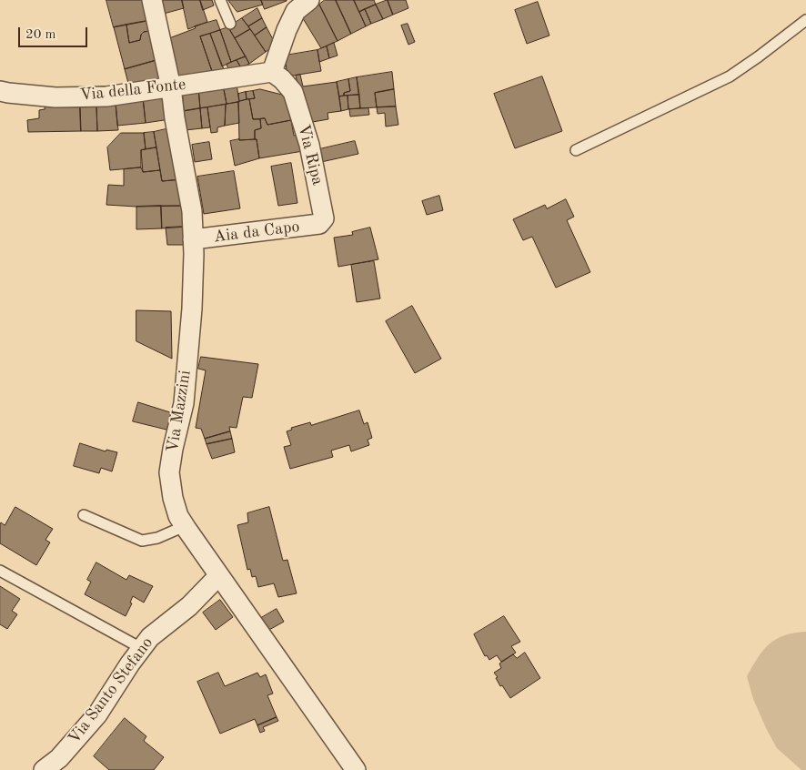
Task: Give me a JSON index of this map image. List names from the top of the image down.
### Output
{
  "streets": {
    "street": [
      "Via della Fonte",
      "Via Ripa",
      "Aia da Capo",
      "Via Mazzini",
      "Via Santo Stefano"
    ]
  },
  "crossings": [
    ["Via della Fonte", "Via Ripa"],
    ["Via della Fonte", "Via Mazzini"],
    ["Via Ripa", "Aia da Capo"],
    ["Aia da Capo", "Via Mazzini"],
    ["Via Mazzini", "Via Santo Stefano"]
  ],
  "scale_bar": "20 m"
}
